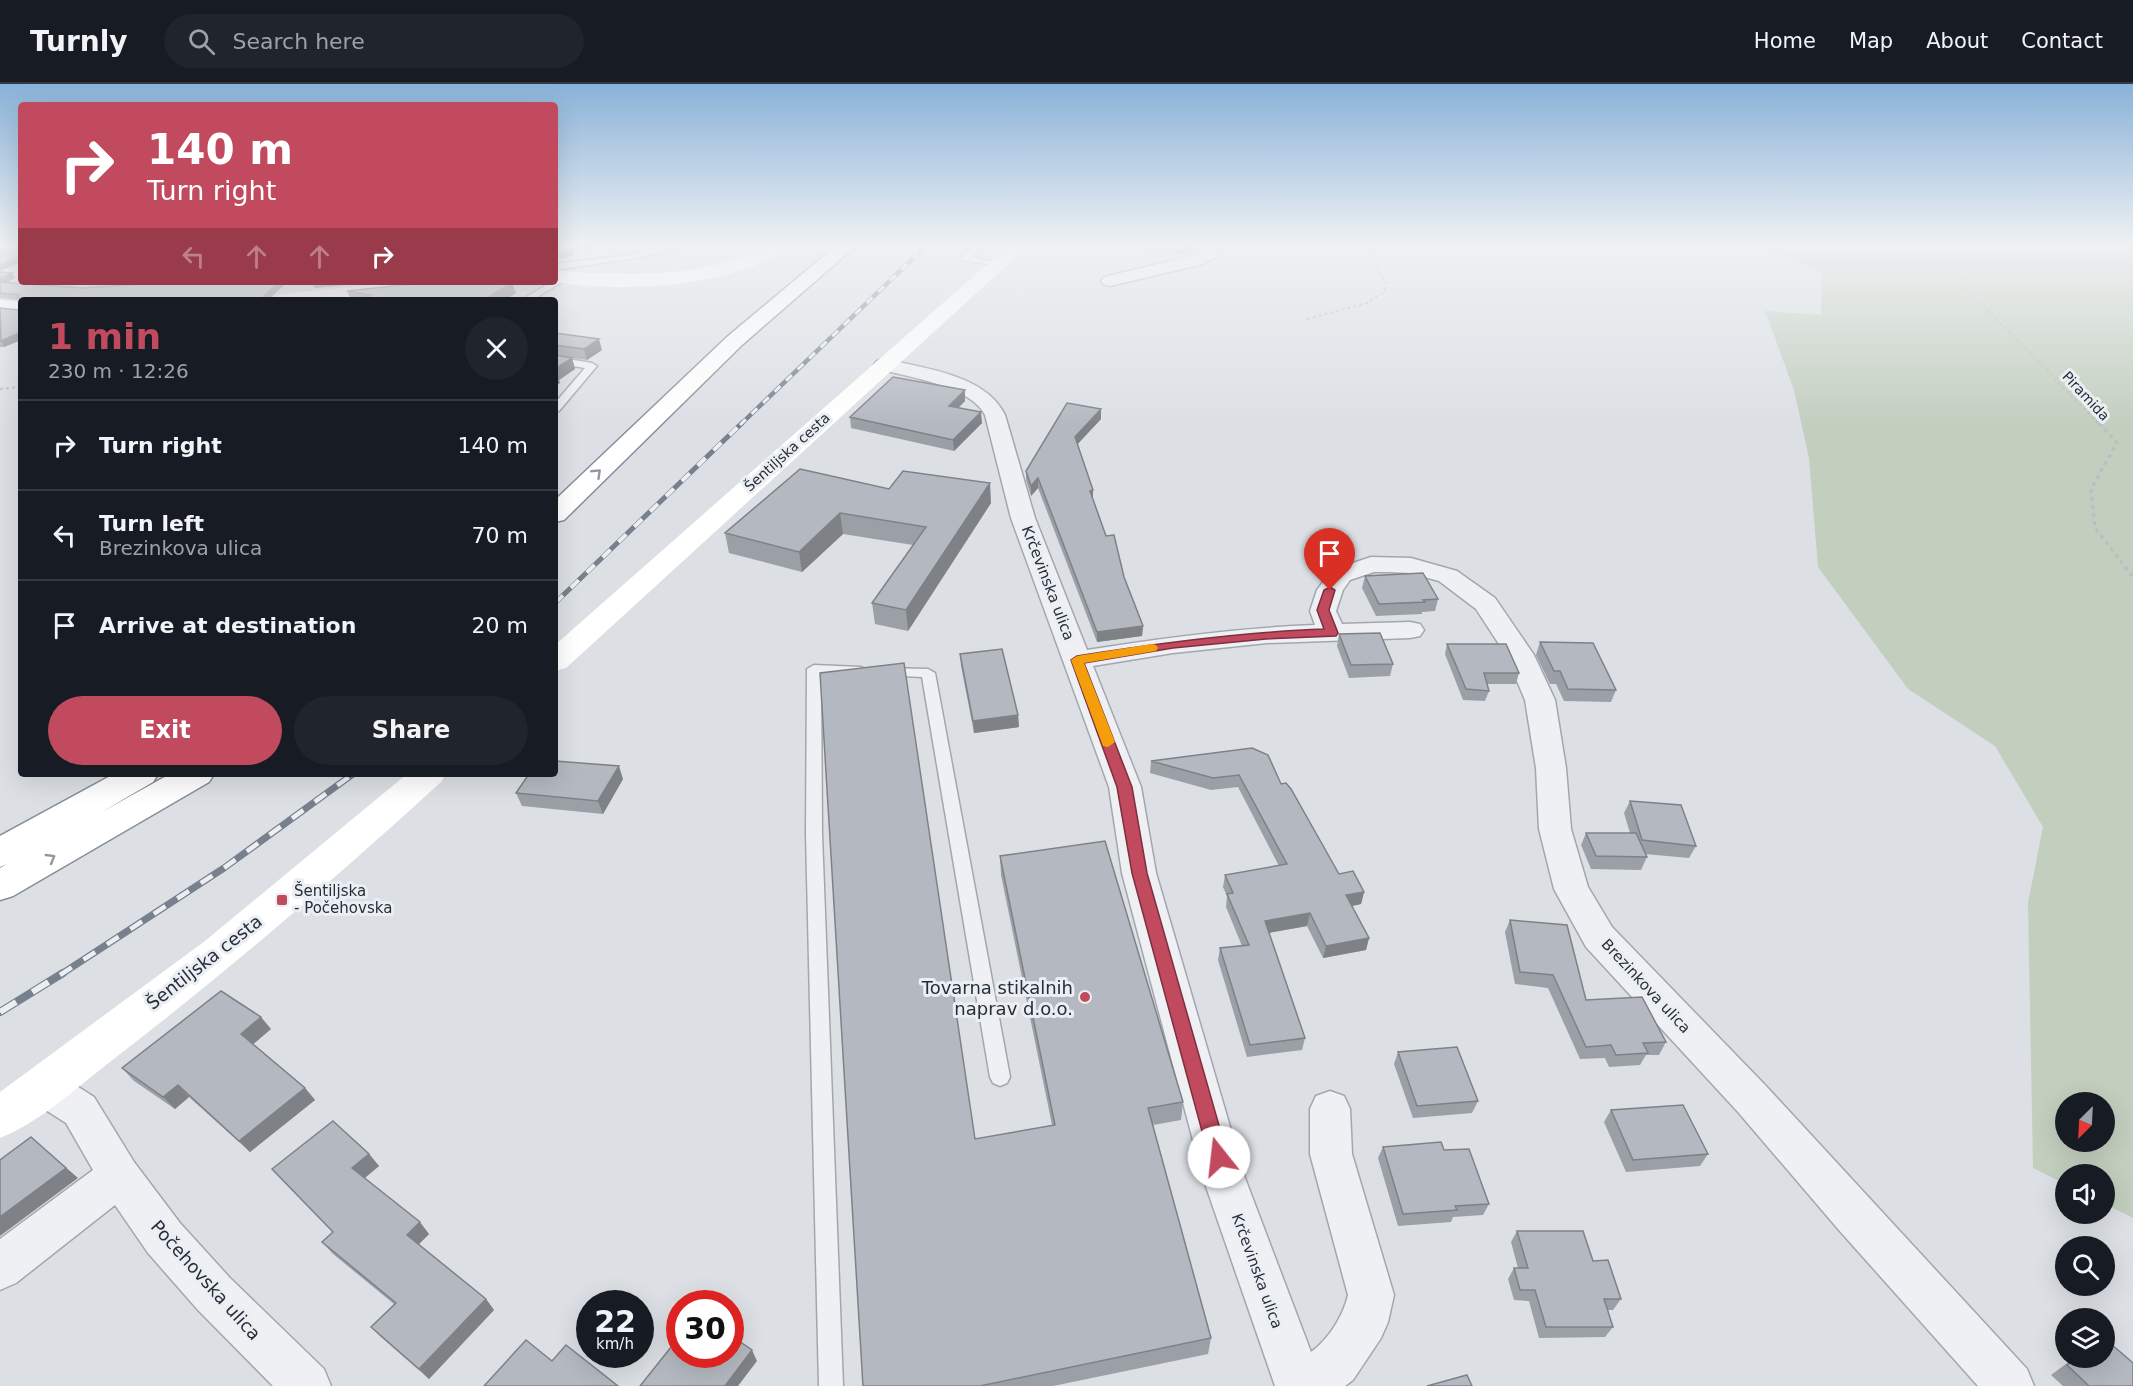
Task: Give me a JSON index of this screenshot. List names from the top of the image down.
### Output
{
  "streets": {
    "main road": ["Šentiljska cesta"],
    "street": ["Krčevinska ulica", "Brezinkova ulica", "Počehovska ulica"],
    "path": ["Piramida"]
  },
  "crossings": [
    ["Šentiljska cesta", "Krčevinska ulica"],
    ["Šentiljska cesta", "Počehovska ulica"]
  ],
  "places": {
    "transit": ["Šentiljska - Počehovska"],
    "other": ["Tovarna stikalnih naprav d.o.o."]
  },
  "north": "bottom left",
  "page": {
    "header": "Turnly",
    "search": "Search here",
    "nav": [
      "Home",
      "Map",
      "About",
      "Contact"
    ],
    "turn": ["140 m", "Turn right"],
    "heading": ["1 min", "230 m · 12:26"],
    "list": [
      {
        "name": "Turn right",
        "value": "140 m"
      },
      {
        "name": "Turn left",
        "note": "Brezinkova ulica",
        "value": "70 m"
      },
      {
        "name": "Arrive at destination",
        "value": "20 m"
      }
    ],
    "buttons": ["Exit", "Share"],
    "speed": "22 km/h",
    "limit": "30"
  }
}
